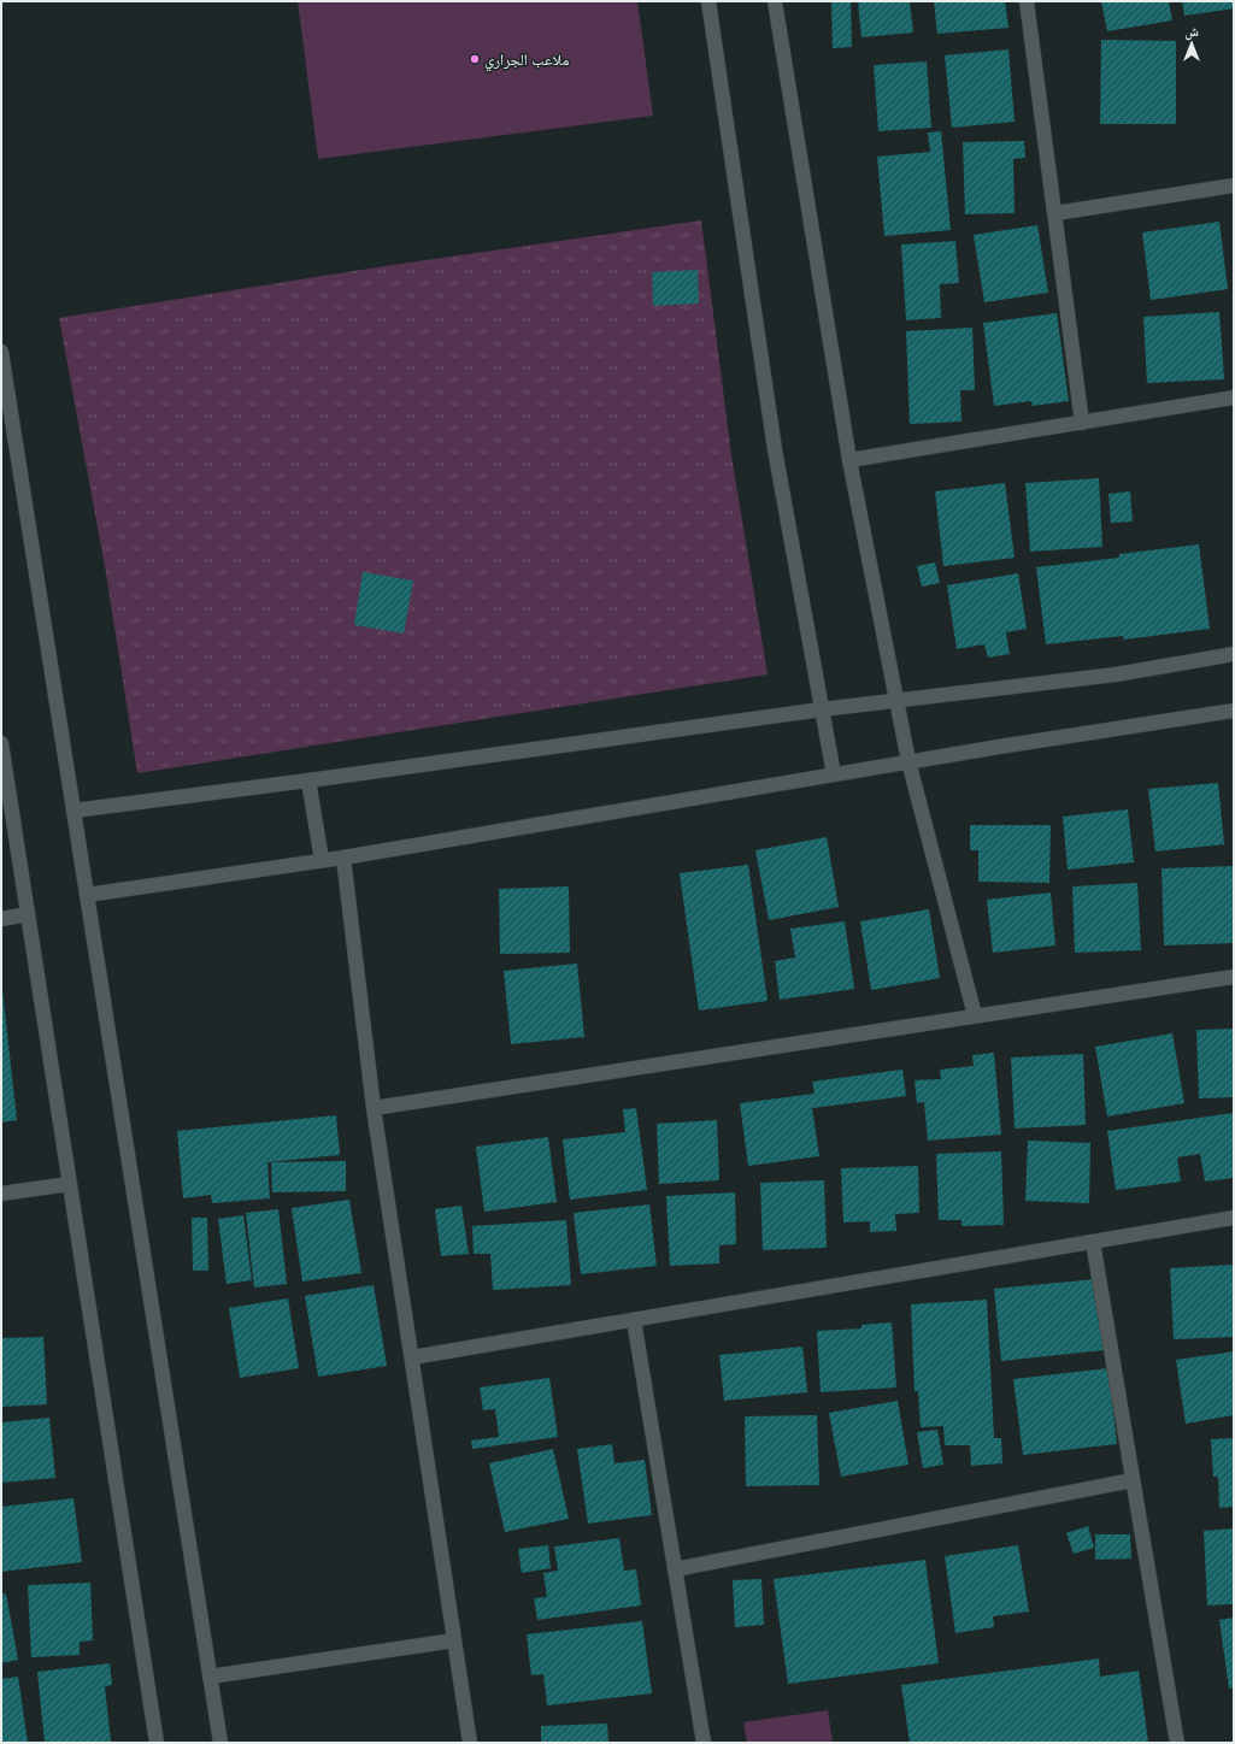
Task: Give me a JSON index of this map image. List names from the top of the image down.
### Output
{
  "places": ["ملاعب الجراري"],
  "north": "top"
}
